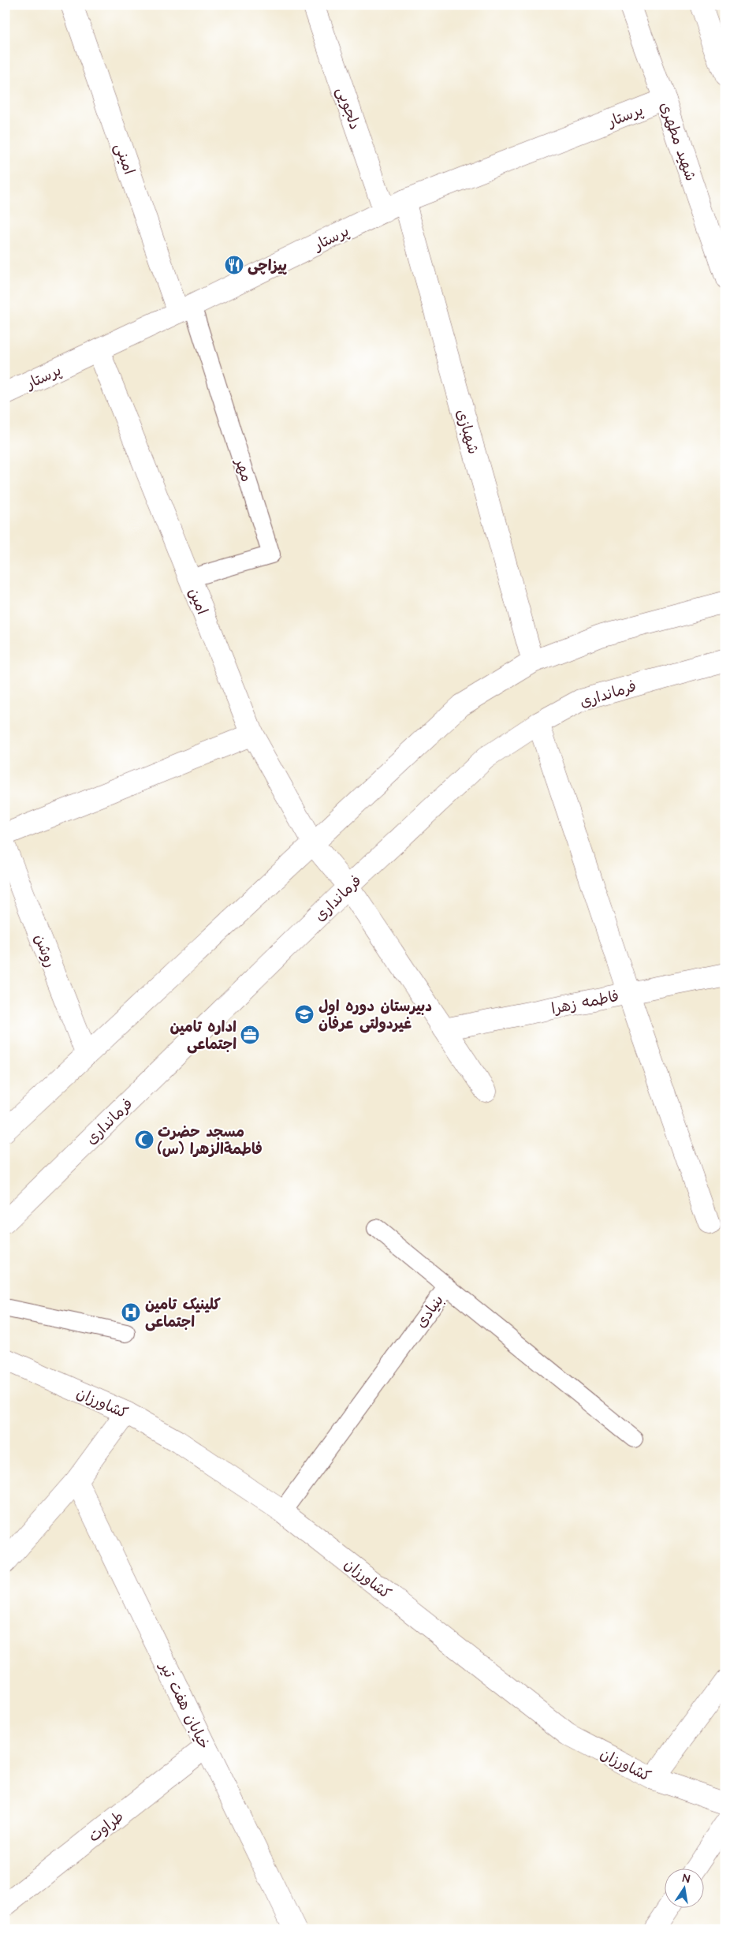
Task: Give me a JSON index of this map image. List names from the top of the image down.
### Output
{
  "streets": {
    "street": [
      "دلجویی",
      "پرستار",
      "شهید مطهری",
      "امینی",
      "شهبازی",
      "امین",
      "فرمانداری",
      "روشن",
      "فاطمه زهرا",
      "کشاورزان",
      "خیابان هفت تیر",
      "طراوت"
    ],
    "lane": ["مهر", "بنیادی"]
  },
  "crossings": [
    ["دلجویی", "پرستار"],
    ["پرستار", "شهید مطهری"],
    ["پرستار", "امینی"],
    ["پرستار", "شهبازی"],
    ["پرستار", "مهر"],
    ["پرستار", "امین"],
    ["امینی", "مهر"],
    ["مهر", "امین"],
    ["امین", "فرمانداری"],
    ["بنیادی", "کشاورزان"],
    ["خیابان هفت تیر", "طراوت"]
  ],
  "places": {
    "restaurant": ["پیزاچی"],
    "school or university": ["دبیرستان دوره اول غیردولتی عرفان"],
    "office": ["اداره تامین اجتماعی"],
    "mosque": ["مسجد حضرت فاطمةالزهرا (س)"],
    "hospital": ["کلینیک تامین اجتماعی"]
  },
  "north": "top"
}
